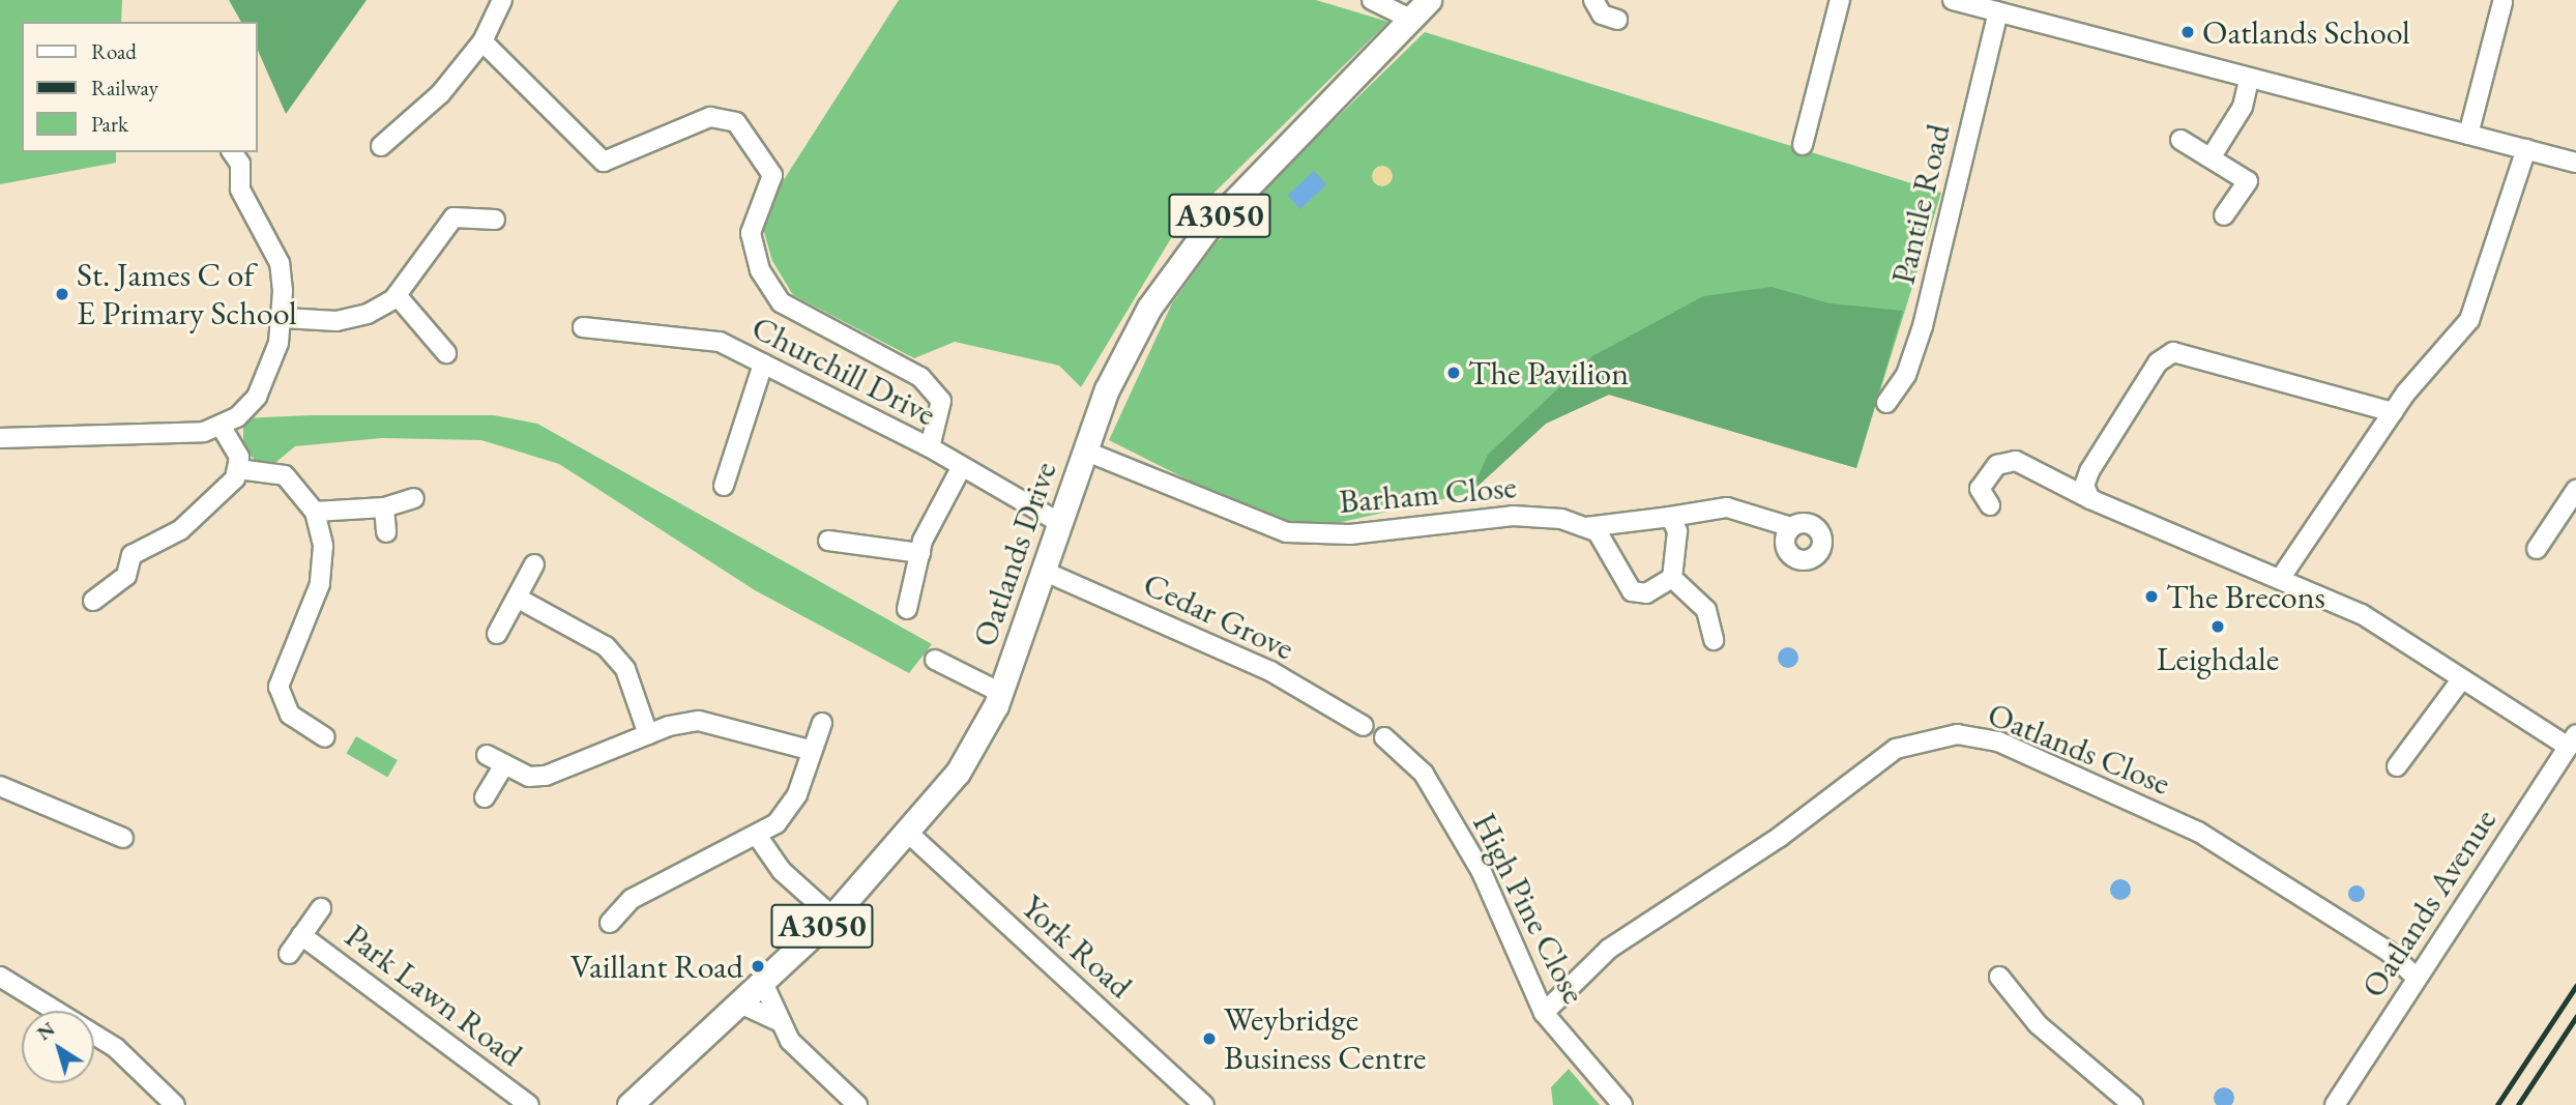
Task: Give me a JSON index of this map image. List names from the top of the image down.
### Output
{
  "streets": {
    "main road": ["A3050", "Oatlands Drive"],
    "street": [
      "Pantile Road",
      "Churchill Drive",
      "Barham Close",
      "Cedar Grove",
      "Oatlands Close",
      "Oatlands Avenue",
      "High Pine Close",
      "York Road",
      "Park Lawn Road"
    ]
  },
  "crossings": [
    ["Churchill Drive", "Oatlands Drive"],
    ["Barham Close", "Oatlands Drive"],
    ["Oatlands Drive", "Cedar Grove"],
    ["Oatlands Drive", "York Road"],
    ["Oatlands Close", "Oatlands Avenue"],
    ["Oatlands Close", "High Pine Close"]
  ],
  "places": [
    "Oatlands School",
    "St. James C of E Primary School",
    "The Pavilion",
    "The Brecons",
    "Leighdale",
    "Vaillant Road",
    "Weybridge Business Centre"
  ],
  "legend": ["Road", "Railway", "Park"],
  "north": "top left"
}
